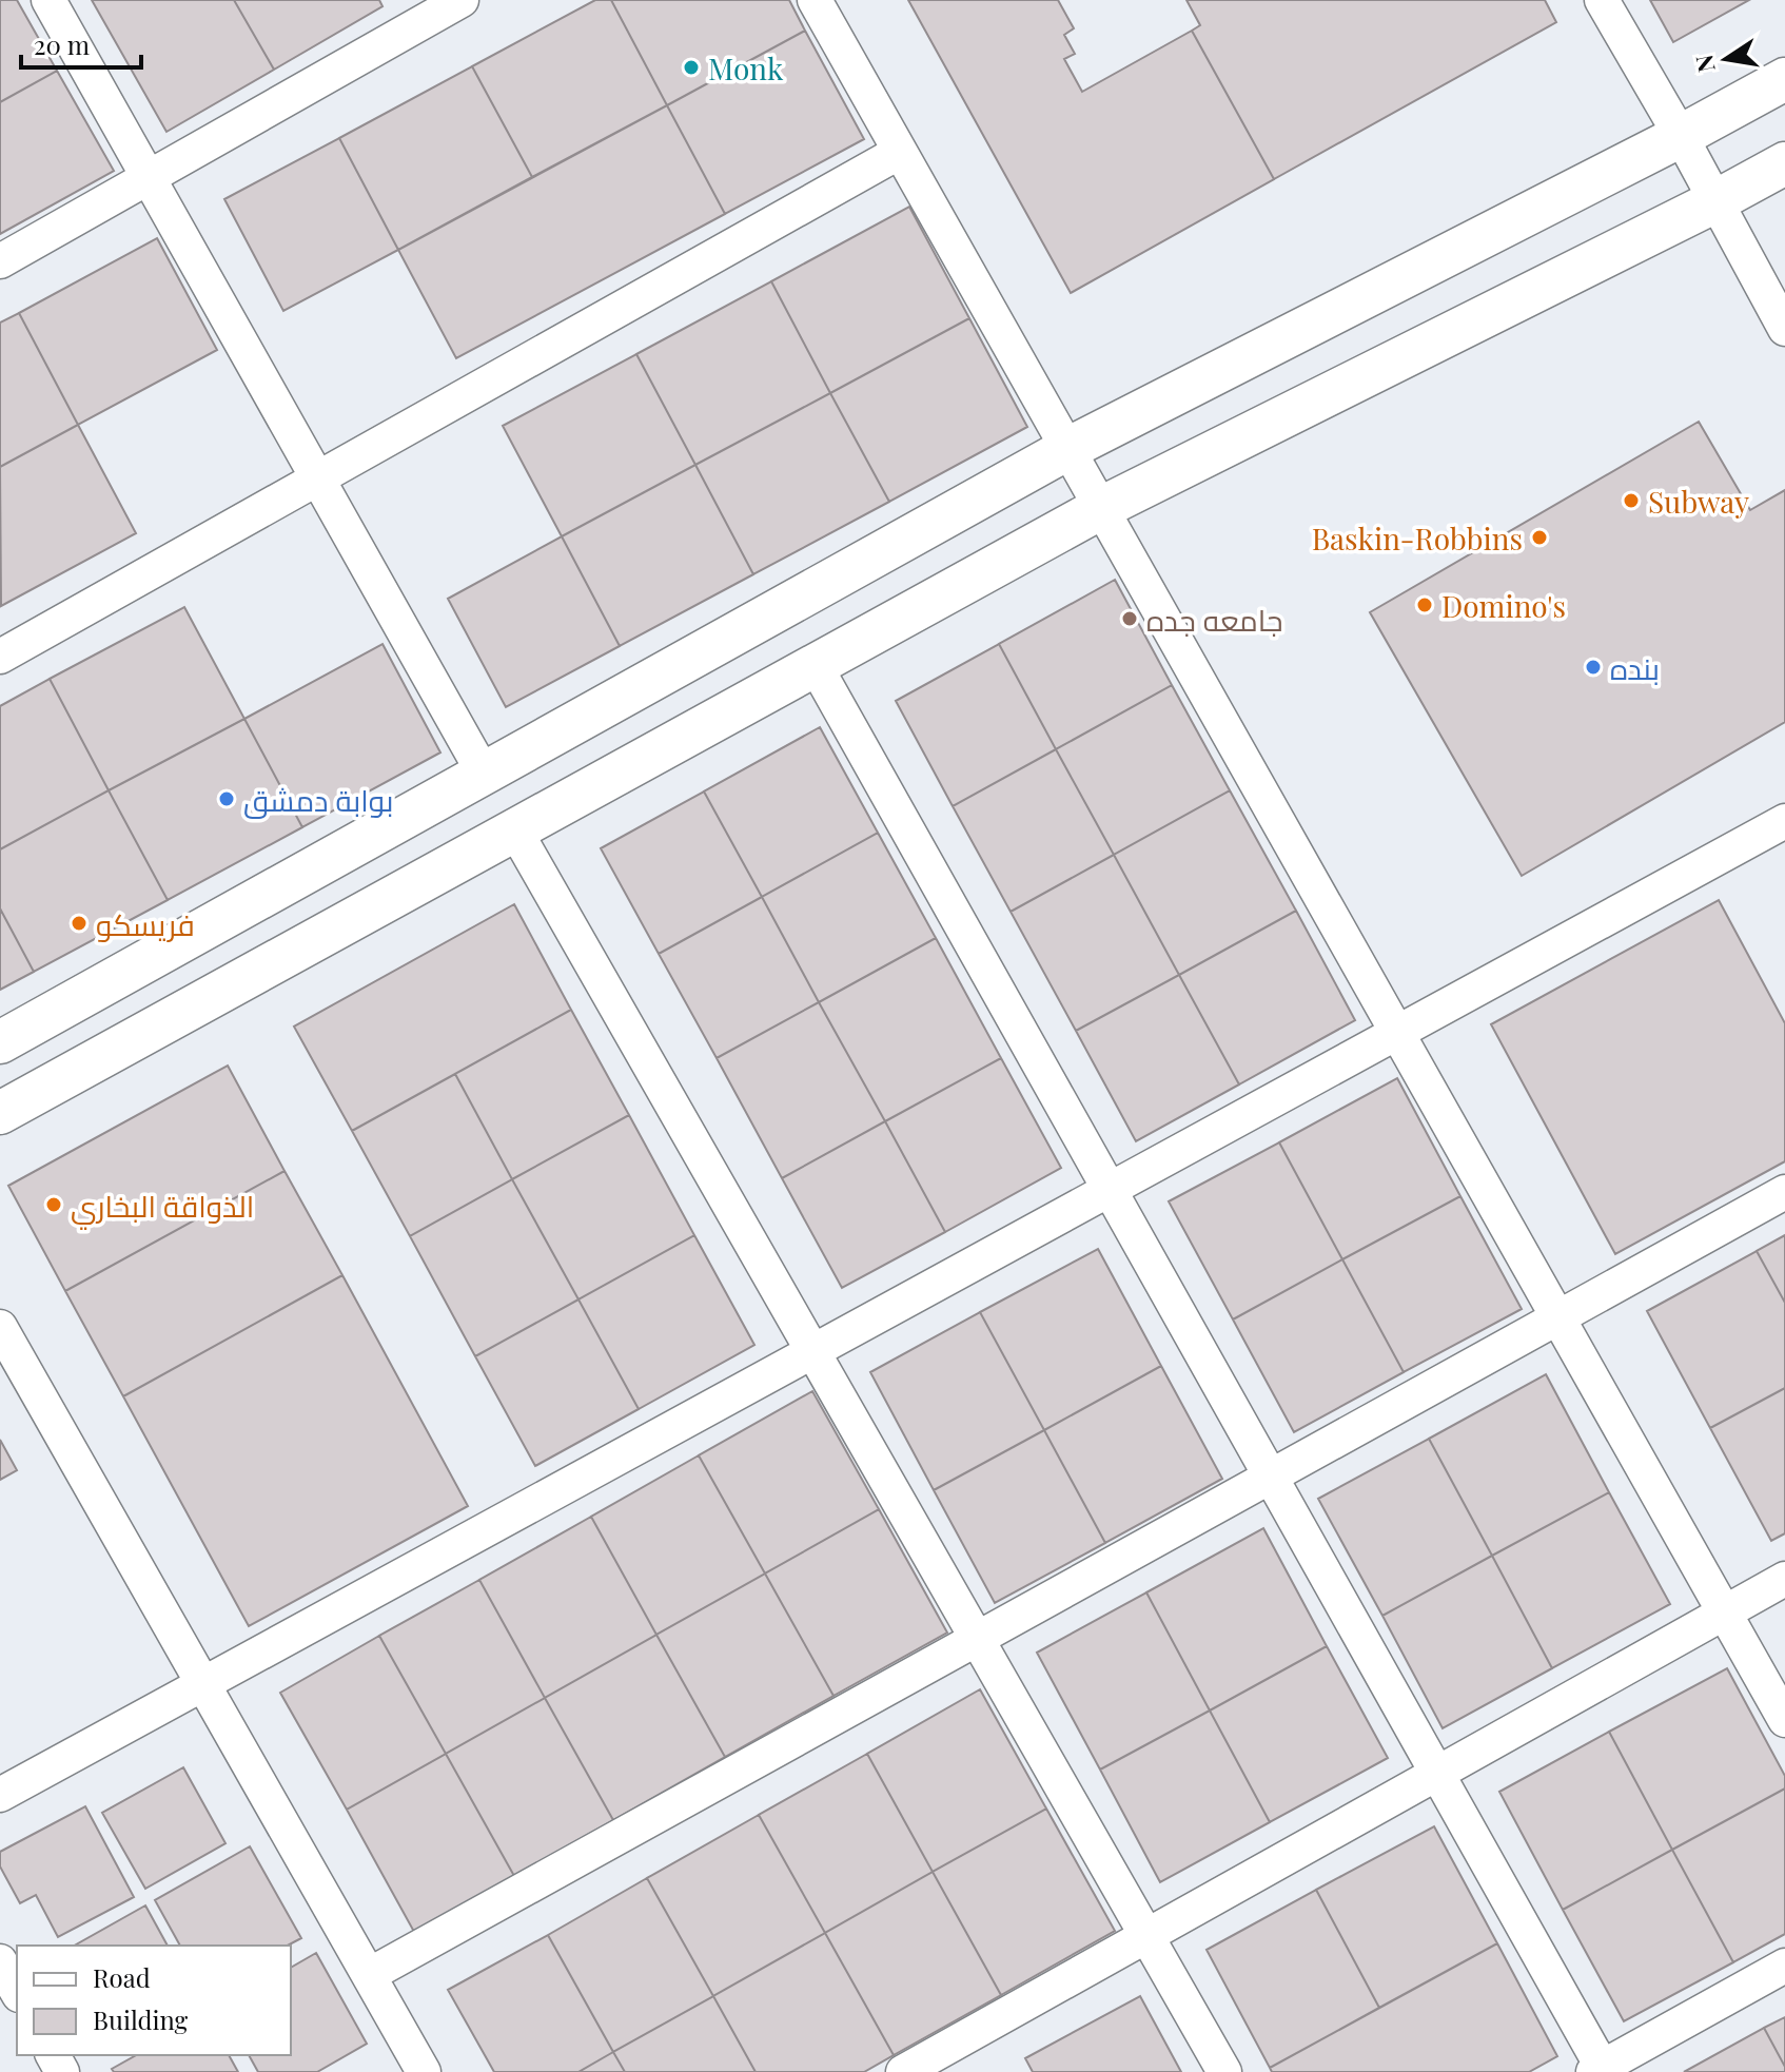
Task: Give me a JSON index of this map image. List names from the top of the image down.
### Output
{
  "places": [
    "Monk",
    "Subway",
    "Baskin-Robbins",
    "Domino's",
    "جامعه جده",
    "بنده",
    "بوابة دمشق",
    "فريسكو",
    "الذواقة البخاري"
  ],
  "legend": ["Road", "Building"],
  "scale_bar": "20 m",
  "north": "left"
}
